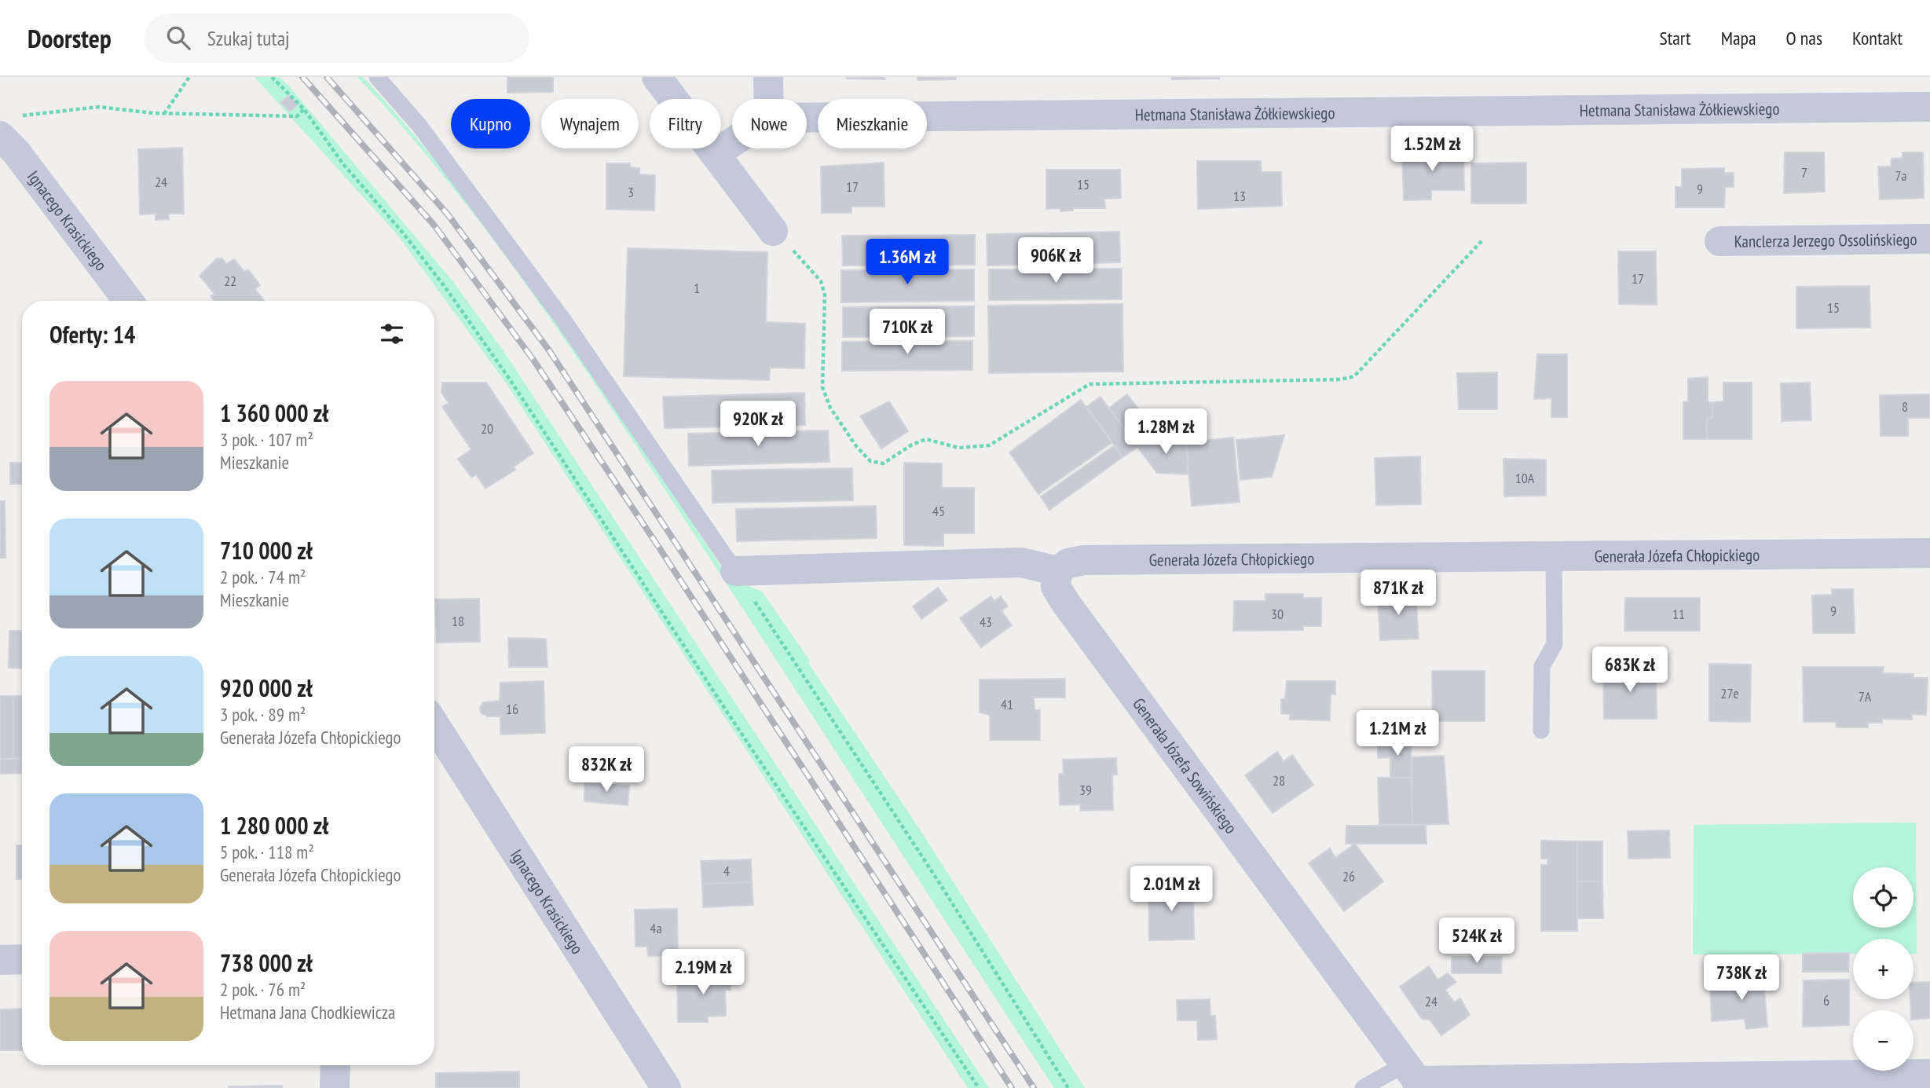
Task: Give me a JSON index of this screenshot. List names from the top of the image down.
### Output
{
  "streets": {
    "street": [
      "Hetmana Stanisława Żółkiewskiego",
      "Ignacego Krasickiego",
      "Kanclerza Jerzego Ossolińskiego",
      "Generała Józefa Chłopickiego",
      "Generała Józefa Sowińskiego"
    ]
  },
  "crossings": [
    ["Generała Józefa Chłopickiego", "Generała Józefa Sowińskiego"]
  ],
  "house_numbers": [
    "7",
    "7a",
    "24",
    "15",
    "17",
    "9",
    "3",
    "13",
    "17",
    "22",
    "1",
    "15",
    "8",
    "20",
    "10A",
    "45",
    "9",
    "30",
    "11",
    "18",
    "43",
    "27e",
    "7A",
    "41",
    "16",
    "28",
    "39",
    "4",
    "26",
    "4a",
    "6",
    "24"
  ],
  "page": {
    "header": "Doorstep",
    "search": "Szukaj tutaj",
    "nav": [
      "Start",
      "Mapa",
      "O nas",
      "Kontakt"
    ],
    "chip": [
      "Kupno",
      "Wynajem",
      "Filtry",
      "Nowe",
      "Mieszkanie"
    ],
    "price": [
      "1.52M zł",
      "906K zł",
      "1.36M zł",
      "710K zł",
      "920K zł",
      "1.28M zł",
      "871K zł",
      "683K zł",
      "1.21M zł",
      "832K zł",
      "2.01M zł",
      "524K zł",
      "2.19M zł",
      "738K zł"
    ],
    "heading": "Oferty: 14",
    "list": [
      {
        "name": "1 360 000 zł",
        "note": "3 pok. · 107 m² · Mieszkanie"
      },
      {
        "name": "710 000 zł",
        "note": "2 pok. · 74 m² · Mieszkanie"
      },
      {
        "name": "920 000 zł",
        "note": "3 pok. · 89 m² · Generała Józefa Chłopickiego"
      },
      {
        "name": "1 280 000 zł",
        "note": "5 pok. · 118 m² · Generała Józefa Chłopickiego"
      },
      {
        "name": "738 000 zł",
        "note": "2 pok. · 76 m² · Hetmana Jana Chodkiewicza"
      }
    ],
    "map_buttons": ["+", "−"]
  }
}
